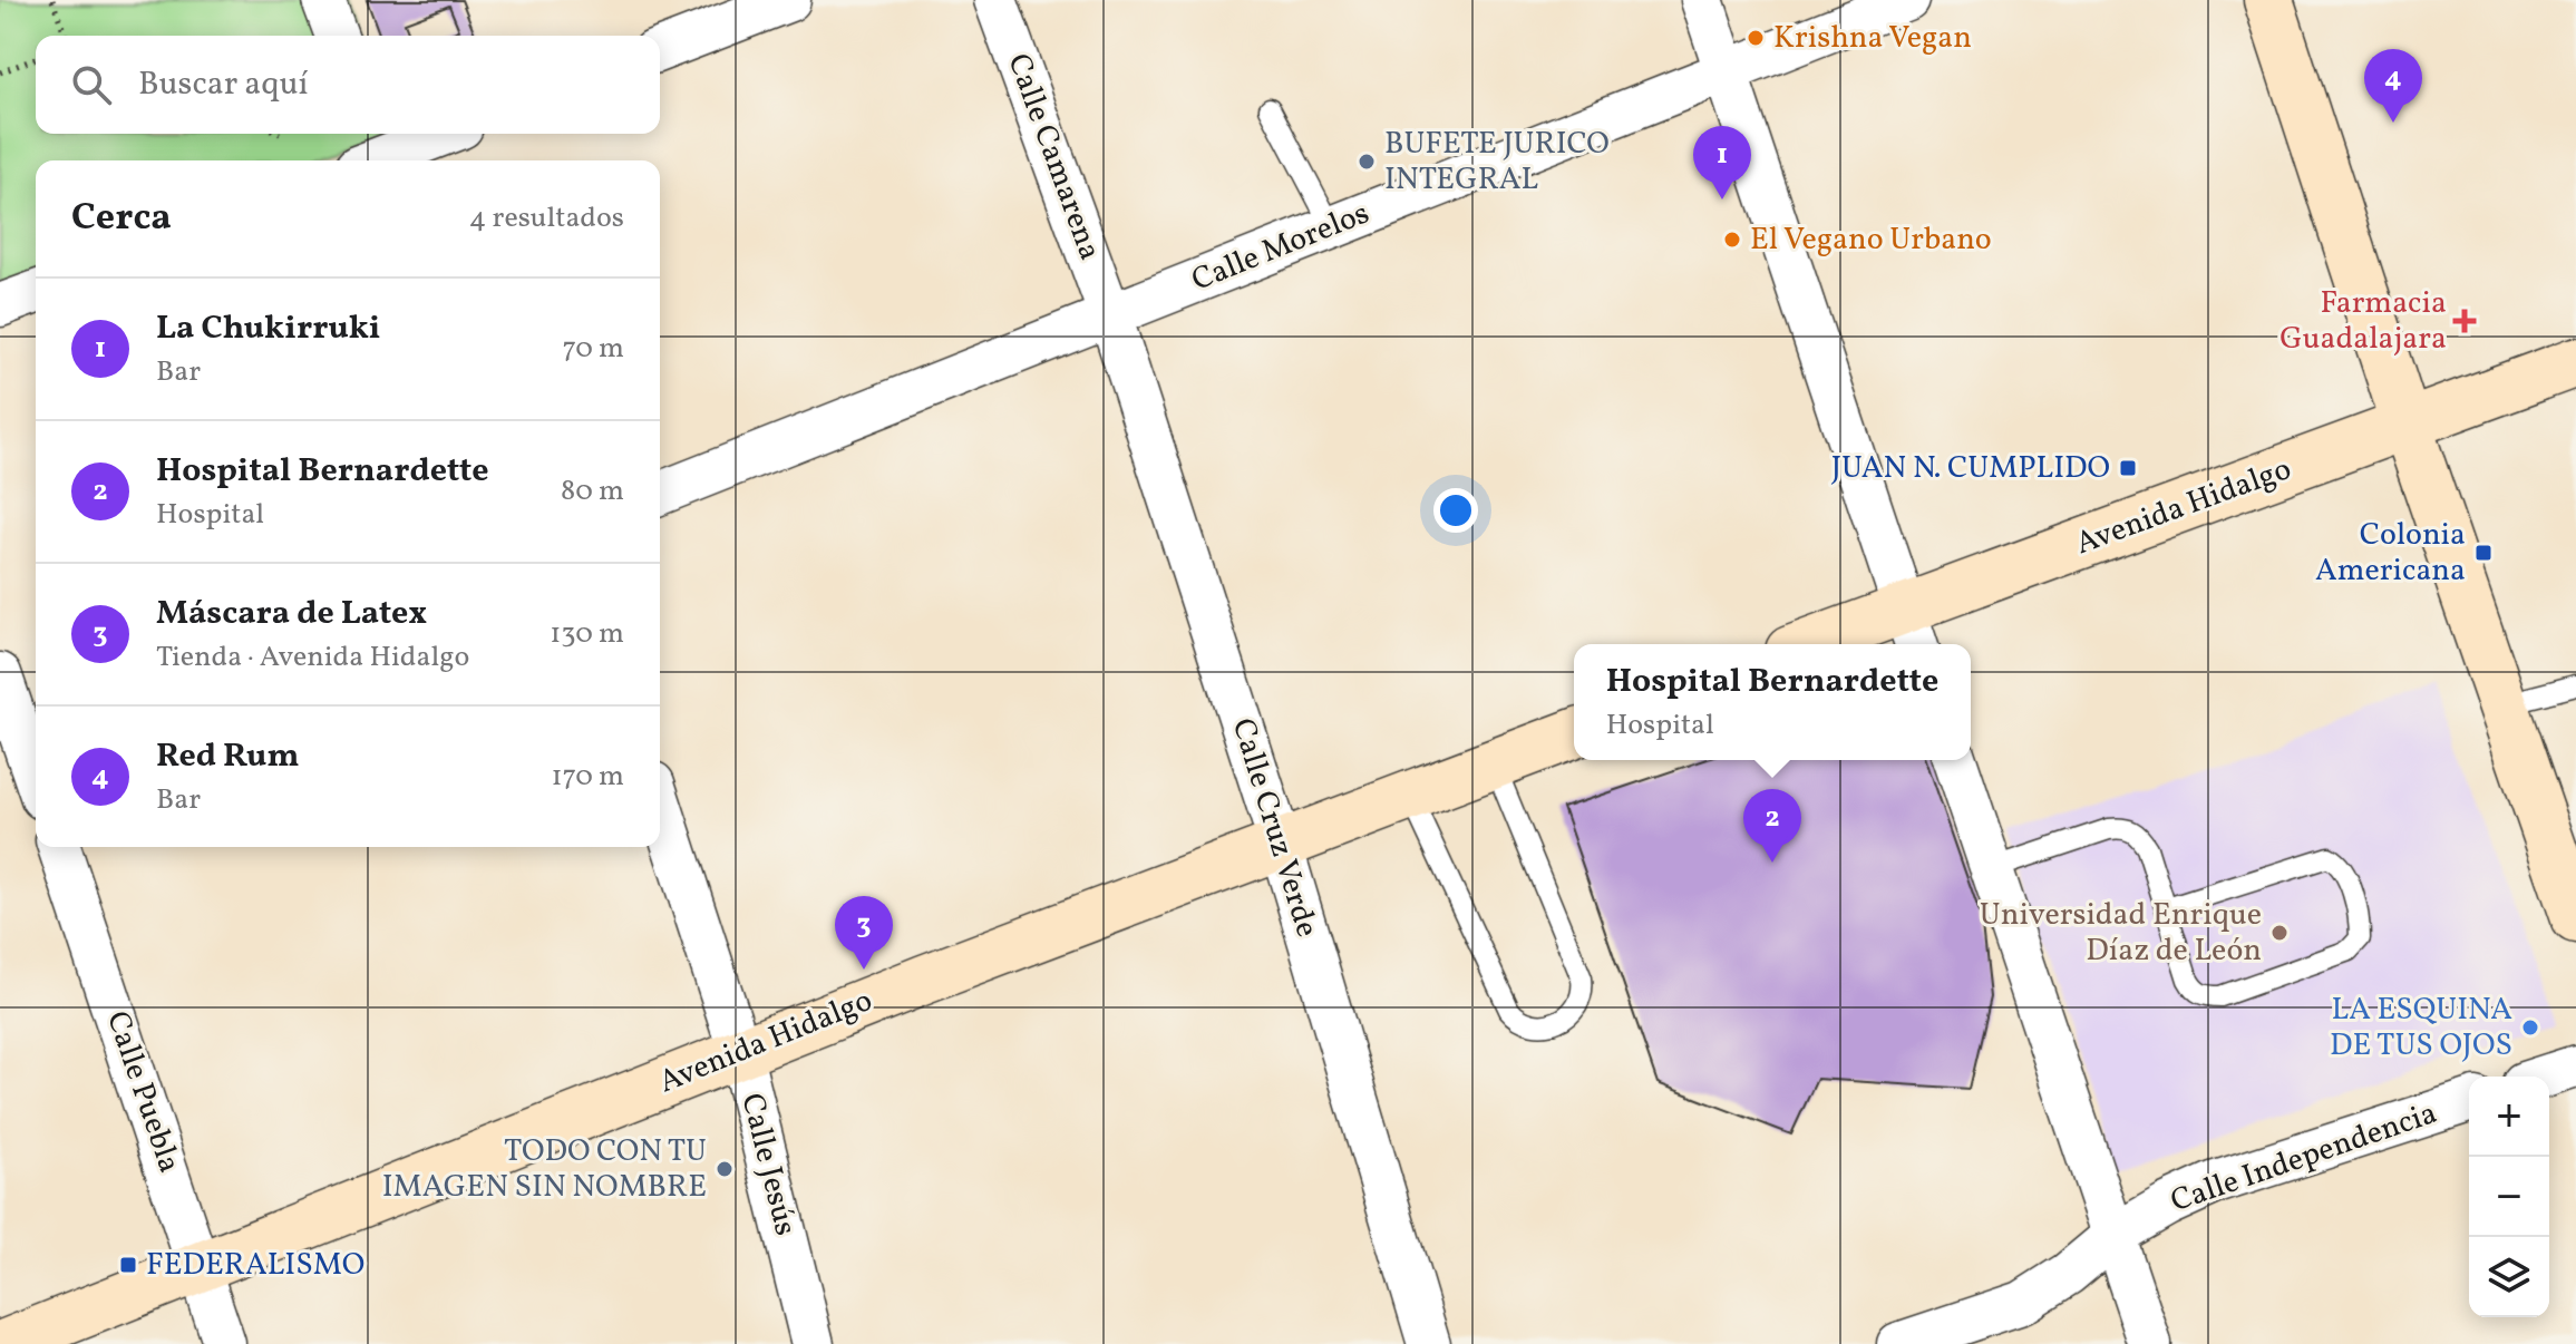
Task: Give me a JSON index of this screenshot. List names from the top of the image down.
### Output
{
  "streets": {
    "main road": ["Avenida Hidalgo"],
    "street": [
      "Calle Camarena",
      "Calle Morelos",
      "Calle Cruz Verde",
      "Calle Puebla",
      "Calle Independencia",
      "Calle Jesús"
    ]
  },
  "crossings": [
    ["Calle Camarena", "Calle Morelos"],
    ["Calle Camarena", "Calle Cruz Verde"],
    ["Calle Morelos", "Calle Cruz Verde"],
    ["Avenida Hidalgo", "Calle Cruz Verde"],
    ["Avenida Hidalgo", "Calle Puebla"],
    ["Avenida Hidalgo", "Calle Jesús"]
  ],
  "places": {
    "other": [
      "Krishna Vegan",
      "BUFETE JURICO INTEGRAL",
      "El Vegano Urbano",
      "Universidad Enrique Díaz de León",
      "LA ESQUINA DE TUS OJOS",
      "TODO CON TU IMAGEN SIN NOMBRE"
    ],
    "health": ["Farmacia Guadalajara"],
    "transit": ["JUAN N. CUMPLIDO", "Colonia Americana", "FEDERALISMO"]
  },
  "page": {
    "search": "Buscar aquí",
    "pins": [
      "4",
      "1",
      "2",
      "3"
    ],
    "heading": ["Cerca", "4 resultados"],
    "list": [
      {
        "mark": "1",
        "name": "La Chukirruki",
        "note": "Bar",
        "value": "70 m"
      },
      {
        "mark": "2",
        "name": "Hospital Bernardette",
        "note": "Hospital",
        "value": "80 m"
      },
      {
        "mark": "3",
        "name": "Máscara de Latex",
        "note": "Tienda · Avenida Hidalgo",
        "value": "130 m"
      },
      {
        "mark": "4",
        "name": "Red Rum",
        "note": "Bar",
        "value": "170 m"
      }
    ],
    "popup": ["Hospital Bernardette", "Hospital"],
    "map_buttons": ["+", "−"]
  }
}
